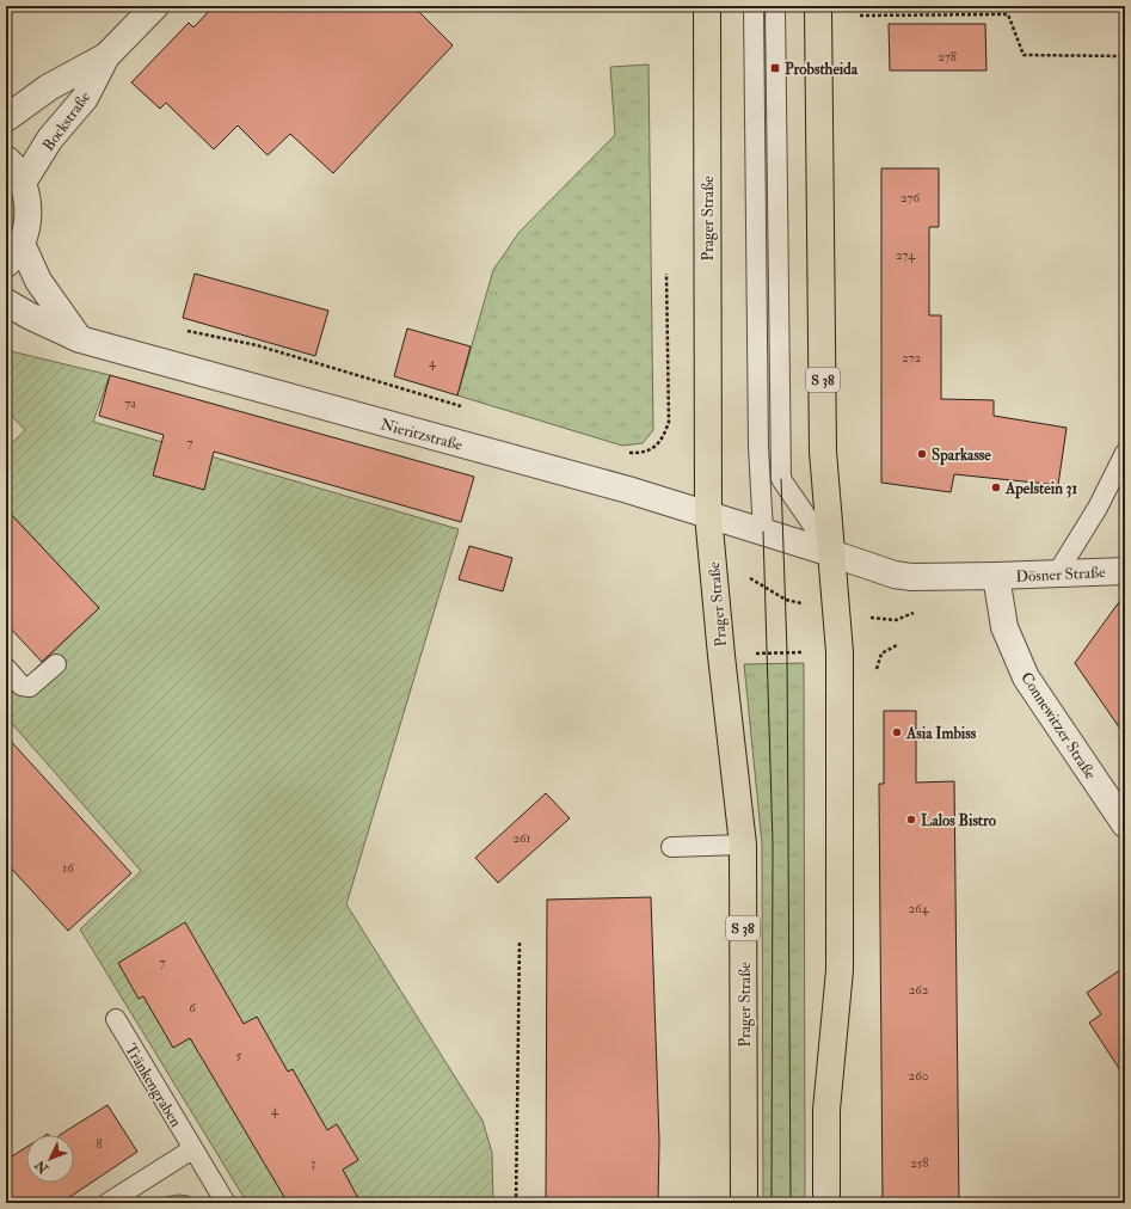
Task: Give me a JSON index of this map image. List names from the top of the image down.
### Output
{
  "streets": {
    "main road": ["Prager Straße", "S 38"],
    "street": [
      "Bockstraße",
      "Nieritzstraße",
      "Dösner Straße",
      "Connewitzer Straße"
    ],
    "lane": ["Tränkengraben"]
  },
  "crossings": [
    ["Prager Straße", "Nieritzstraße"],
    ["Dösner Straße", "Connewitzer Straße"]
  ],
  "places": {
    "transit": ["Probstheida"],
    "other": [
      "Sparkasse",
      "Apelstein 31",
      "Asia Imbiss",
      "Lalos Bistro"
    ]
  },
  "house_numbers": [
    "278",
    "276",
    "274",
    "272",
    "4",
    "7a",
    "7",
    "261",
    "16",
    "264",
    "7",
    "262",
    "6",
    "5",
    "260",
    "4",
    "8",
    "3",
    "258"
  ],
  "north": "bottom left"
}
